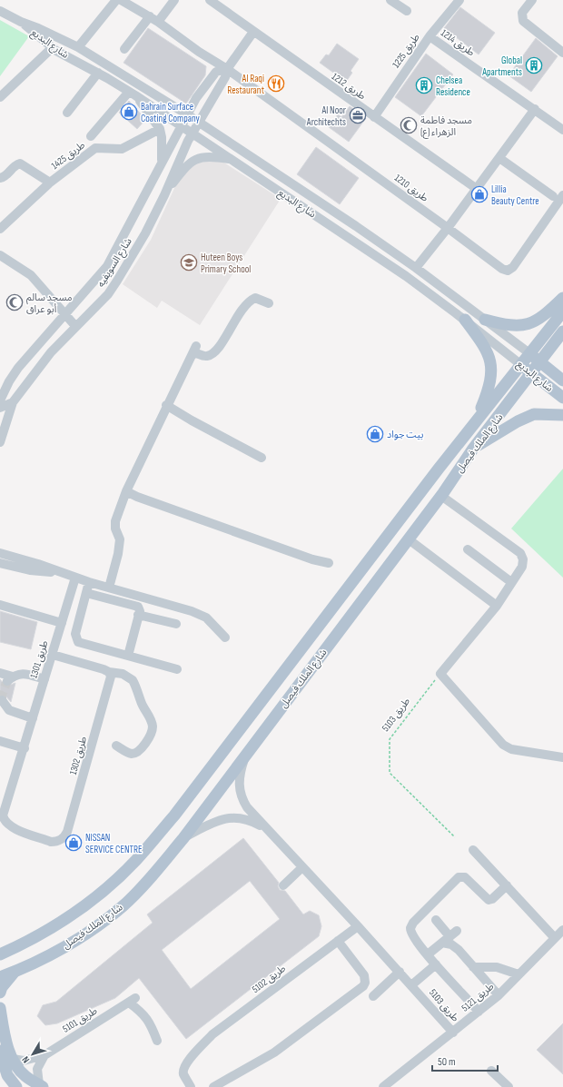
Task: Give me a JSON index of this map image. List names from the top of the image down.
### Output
{
  "streets": {
    "main road": ["شارع البديع", "شارع الملك فيصل"],
    "street": [
      "طريق 1214",
      "طريق 1225",
      "طريق 1212",
      "طريق 1425",
      "طريق 1210",
      "شارع السويفيه",
      "طريق 1301",
      "طريق 5103",
      "طريق 1302",
      "طريق 5102",
      "طريق 5121",
      "طريق 5101"
    ]
  },
  "crossings": [
    ["طريق 1214", "طريق 1225"],
    ["شارع البديع", "شارع السويفيه"],
    ["شارع البديع", "شارع الملك فيصل"],
    ["طريق 1225", "طريق 1212"],
    ["شارع الملك فيصل", "طريق 5103"],
    ["طريق 1301", "طريق 1302"],
    ["طريق 5103", "طريق 5102"],
    ["طريق 5103", "طريق 5121"]
  ],
  "places": {
    "building": ["Global Apartments", "Chelsea Residence"],
    "restaurant": ["Al Raqi Restaurant"],
    "shop": [
      "Bahrain Surface Coating Company",
      "Lillia Beauty Centre",
      "بيت جواد",
      "NISSAN SERVICE CENTRE"
    ],
    "office": ["Al Noor Architechts"],
    "mosque": ["مسجد فاطمة الزهراء (ع)", "مسجد سالم أبو عراق"],
    "school or university": ["Huteen Boys Primary School"]
  },
  "scale_bar": "50 m",
  "north": "bottom left"
}
